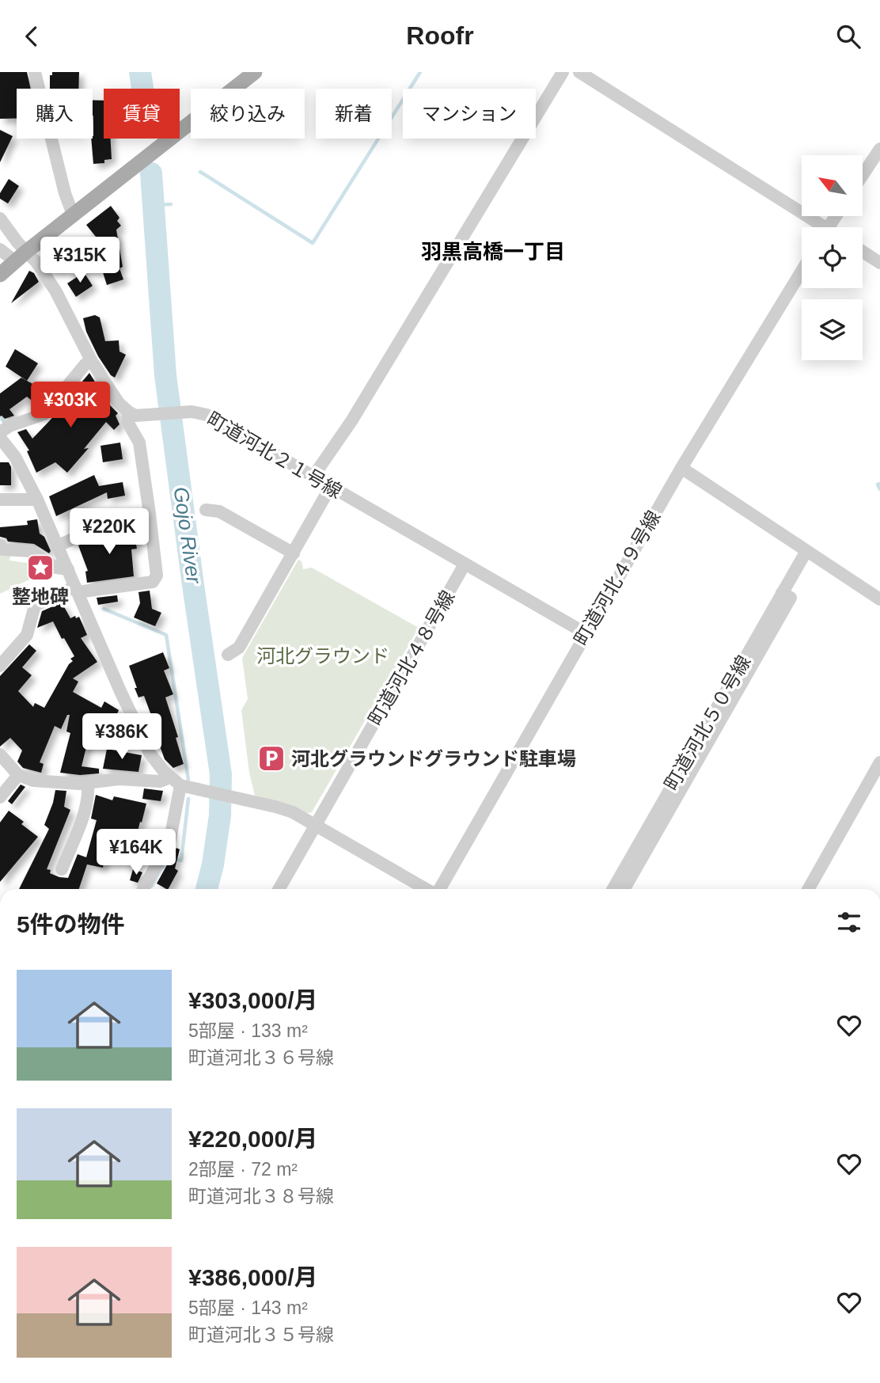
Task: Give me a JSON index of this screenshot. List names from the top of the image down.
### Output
{
  "streets": {
    "street": [
      "町道河北２１号線",
      "町道河北４９号線",
      "町道河北４８号線",
      "町道河北５０号線"
    ]
  },
  "crossings": [
    ["町道河北２１号線", "町道河北４９号線"],
    ["町道河北２１号線", "町道河北４８号線"]
  ],
  "districts": ["羽黒高橋一丁目"],
  "water": ["Gojo River"],
  "parks": ["河北グラウンド"],
  "places": {
    "place": ["整地碑"],
    "parking": ["河北グラウンドグラウンド駐車場"]
  },
  "north": "top left",
  "page": {
    "header": "Roofr",
    "chip": [
      "購入",
      "賃貸",
      "絞り込み",
      "新着",
      "マンション"
    ],
    "price": [
      "¥315K",
      "¥303K",
      "¥220K",
      "¥386K",
      "¥164K"
    ],
    "heading": "5件の物件",
    "list": [
      {
        "name": "¥303,000/月",
        "note": "5部屋 · 133 m² · 町道河北３６号線"
      },
      {
        "name": "¥220,000/月",
        "note": "2部屋 · 72 m² · 町道河北３８号線"
      },
      {
        "name": "¥386,000/月",
        "note": "5部屋 · 143 m² · 町道河北３５号線"
      }
    ]
  }
}
